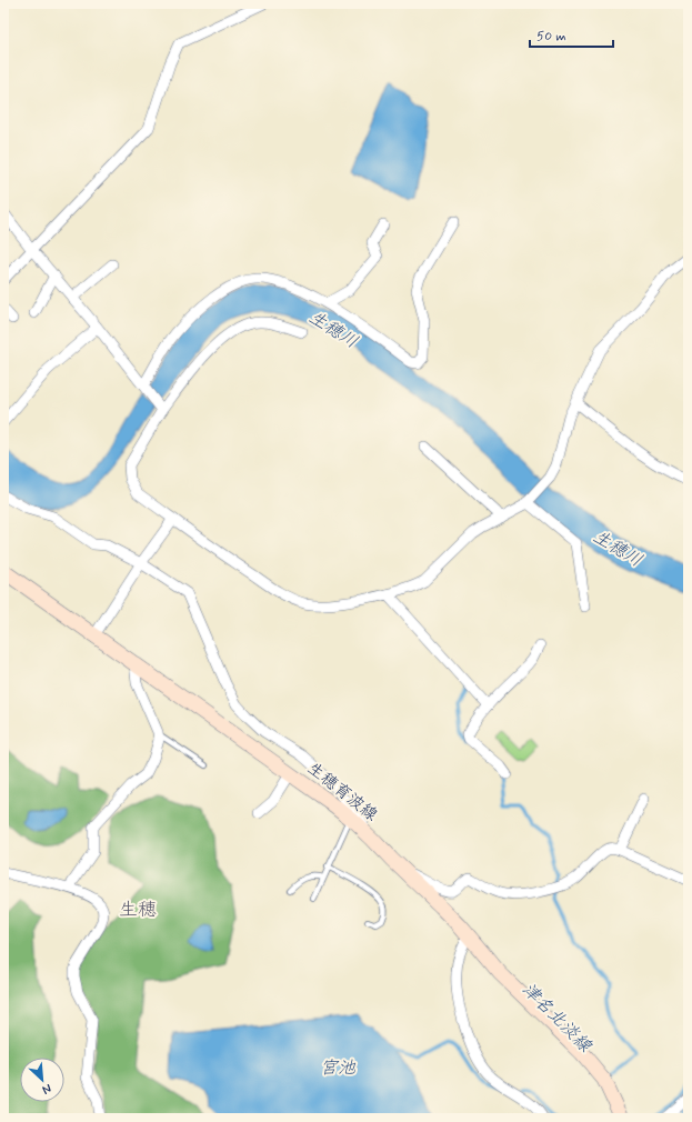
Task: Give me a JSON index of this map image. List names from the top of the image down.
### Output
{
  "streets": {
    "main road": ["生穂育波線"]
  },
  "districts": ["生穂"],
  "water": ["生穂川", "津名北淡線", "宮池"],
  "scale_bar": "50 m",
  "north": "bottom right"
}
